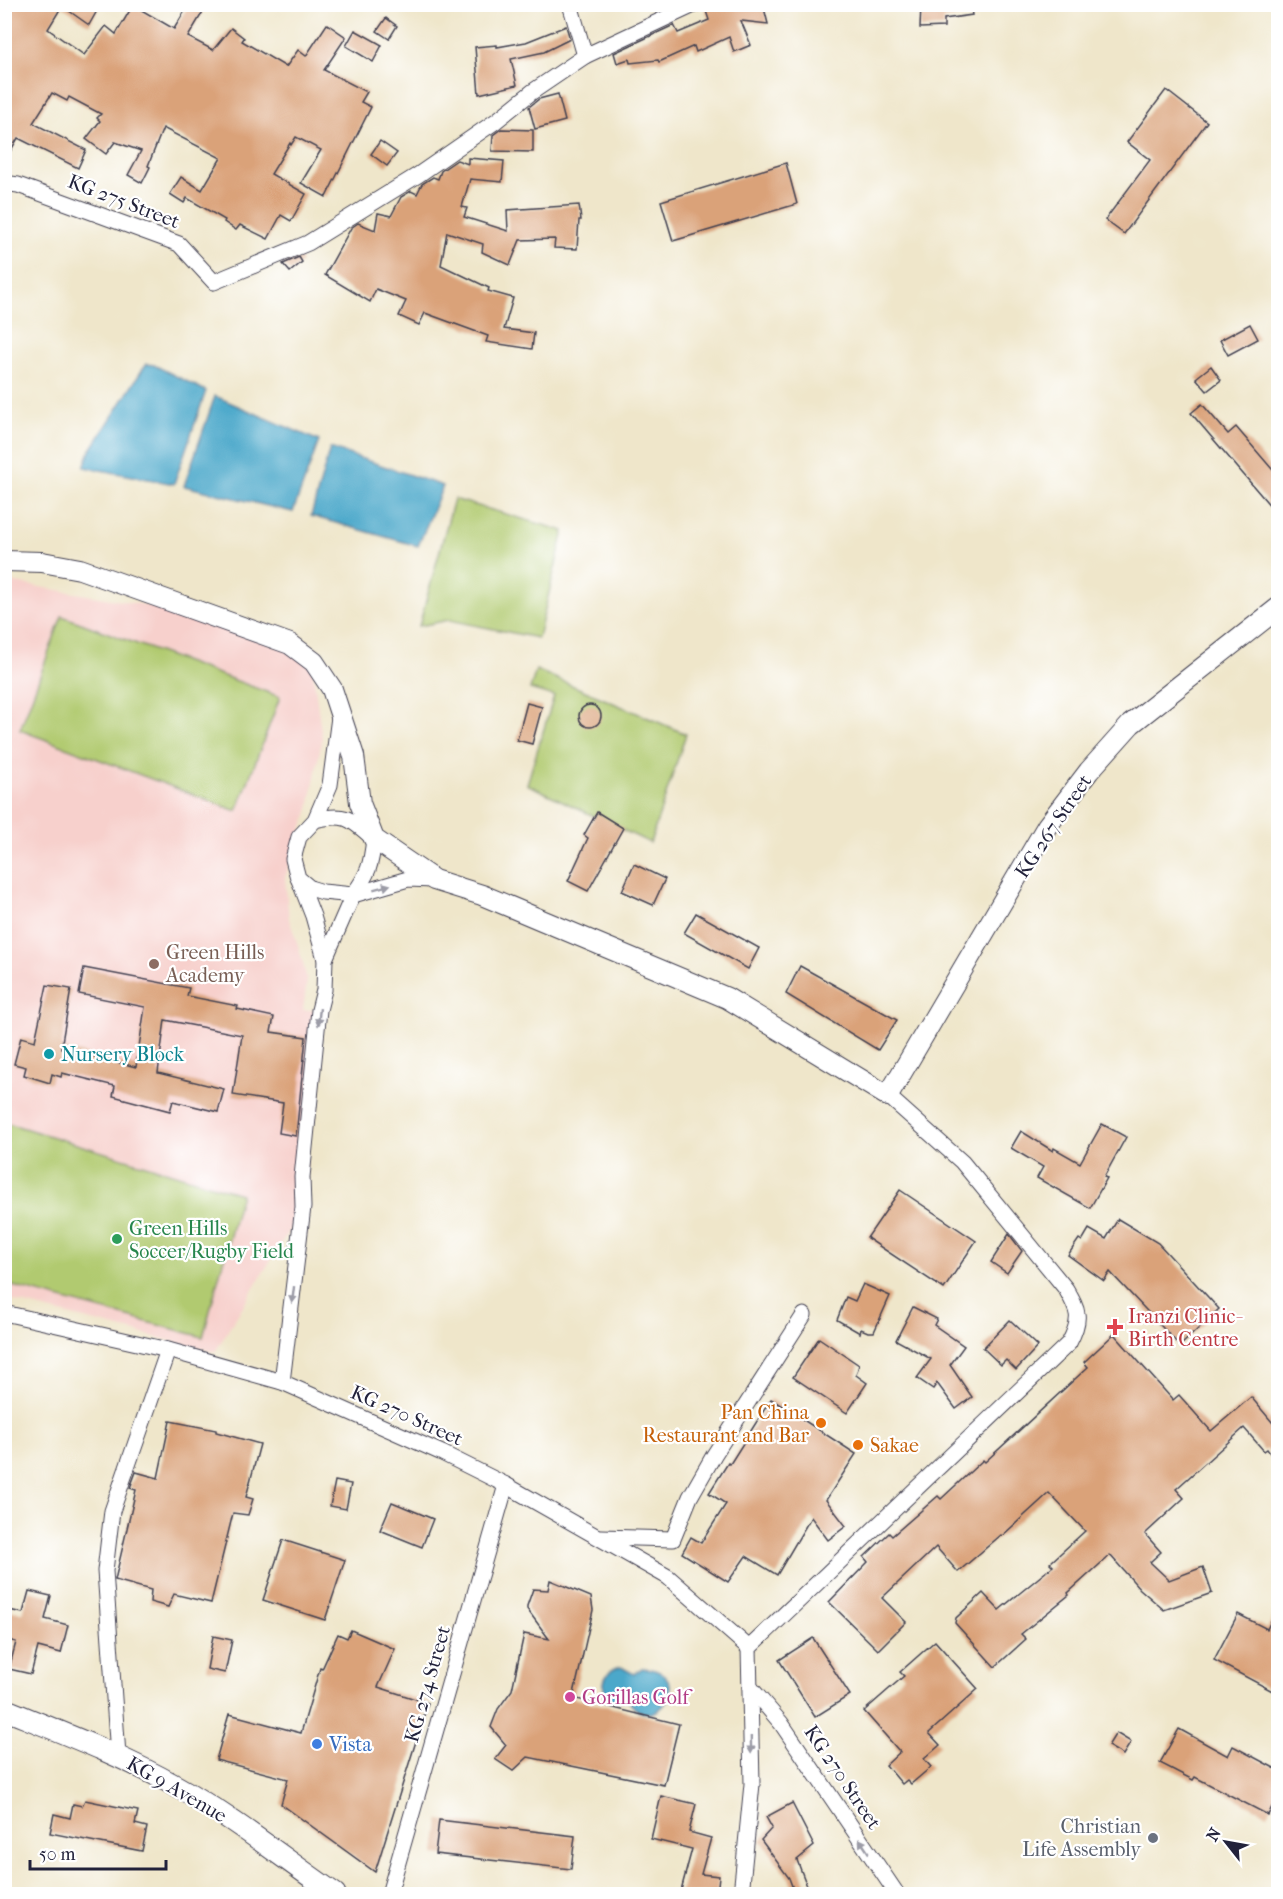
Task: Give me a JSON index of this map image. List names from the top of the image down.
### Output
{
  "streets": {
    "main road": ["KG 9 Avenue"],
    "street": [
      "KG 275 Street",
      "KG 267 Street",
      "KG 270 Street",
      "KG 274 Street"
    ]
  },
  "crossings": [
    ["KG 270 Street", "KG 274 Street"]
  ],
  "places": {
    "other": [
      "Green Hills Academy",
      "Nursery Block",
      "Green Hills Soccer/Rugby Field",
      "Pan China Restaurant and Bar",
      "Sakae",
      "Gorillas Golf",
      "Vista",
      "Christian Life Assembly"
    ],
    "health": ["Iranzi Clinic- Birth Centre"]
  },
  "scale_bar": "50 m",
  "north": "top left"
}
